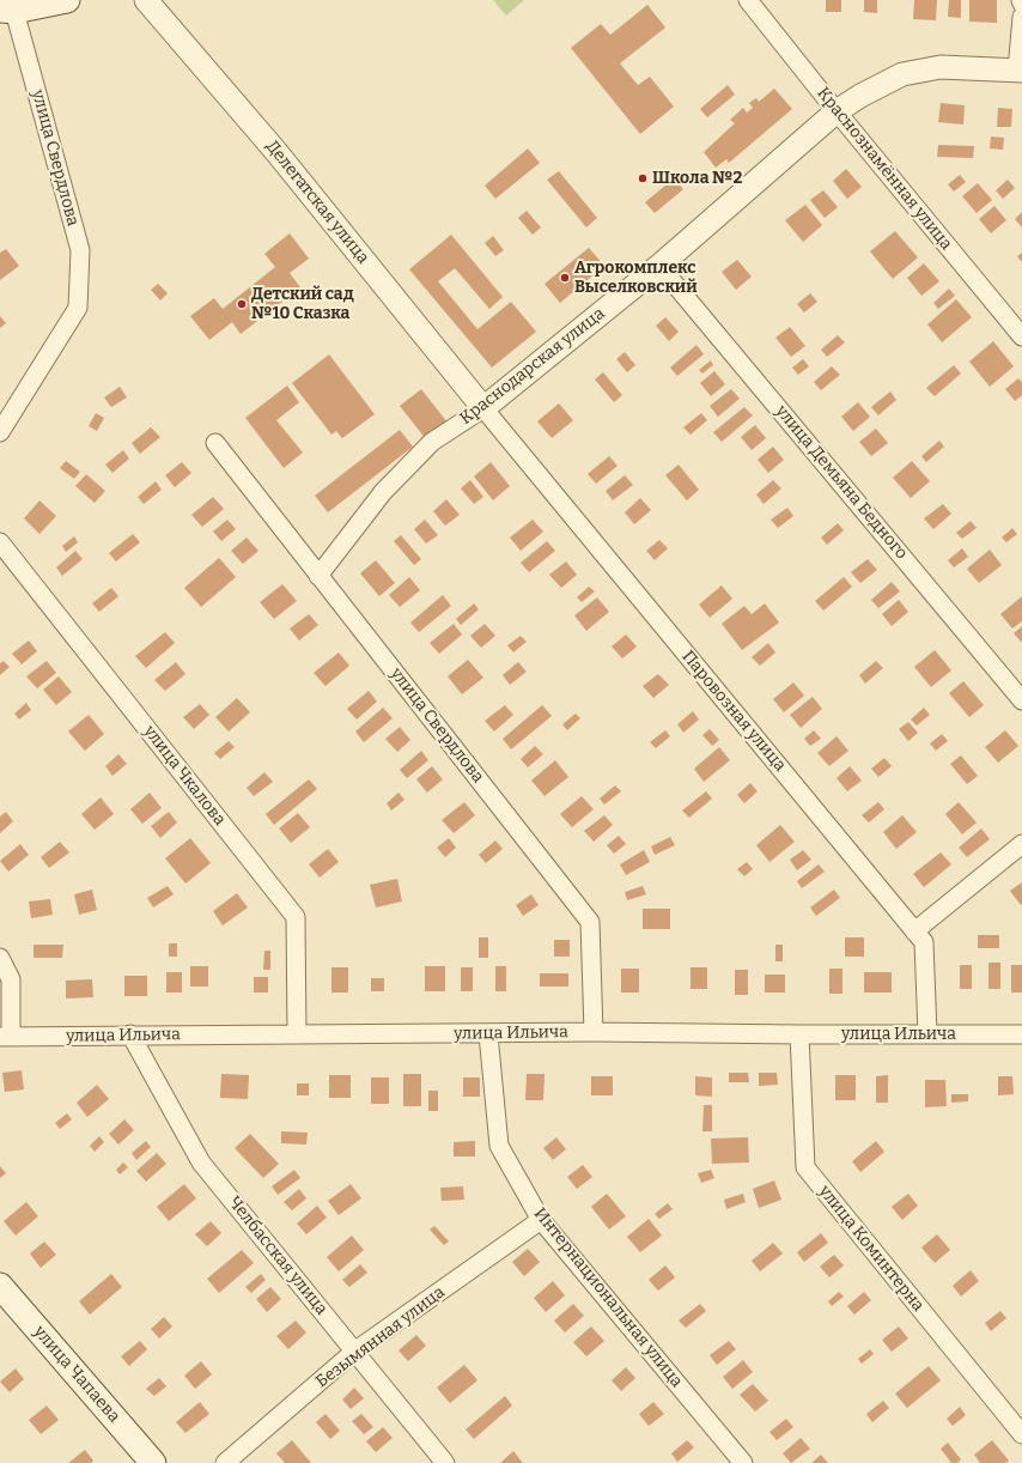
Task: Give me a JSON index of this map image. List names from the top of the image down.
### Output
{
  "streets": {
    "main road": ["улица Чапаева"],
    "street": [
      "улица Свердлова",
      "Краснознамённая улица",
      "Делегатская улица",
      "Краснодарская улица",
      "улица Демьяна Бедного",
      "Паровозная улица",
      "улица Чкалова",
      "улица Ильича",
      "улица Коминтерна",
      "Челбасская улица",
      "Интернациональная улица",
      "Безымянная улица"
    ]
  },
  "crossings": [
    ["улица Свердлова", "Краснодарская улица"],
    ["улица Свердлова", "улица Ильича"],
    ["Краснознамённая улица", "Краснодарская улица"],
    ["Делегатская улица", "Краснодарская улица"],
    ["Делегатская улица", "Паровозная улица"],
    ["Краснодарская улица", "улица Демьяна Бедного"],
    ["Краснодарская улица", "Паровозная улица"],
    ["Паровозная улица", "улица Ильича"],
    ["улица Чкалова", "улица Ильича"],
    ["улица Ильича", "улица Коминтерна"],
    ["улица Ильича", "Челбасская улица"],
    ["улица Ильича", "Интернациональная улица"],
    ["Челбасская улица", "Безымянная улица"],
    ["Интернациональная улица", "Безымянная улица"]
  ],
  "places": ["Школа №2", "Агрокомплекс Выселковский", "Детский сад №10 Сказка"]
}
